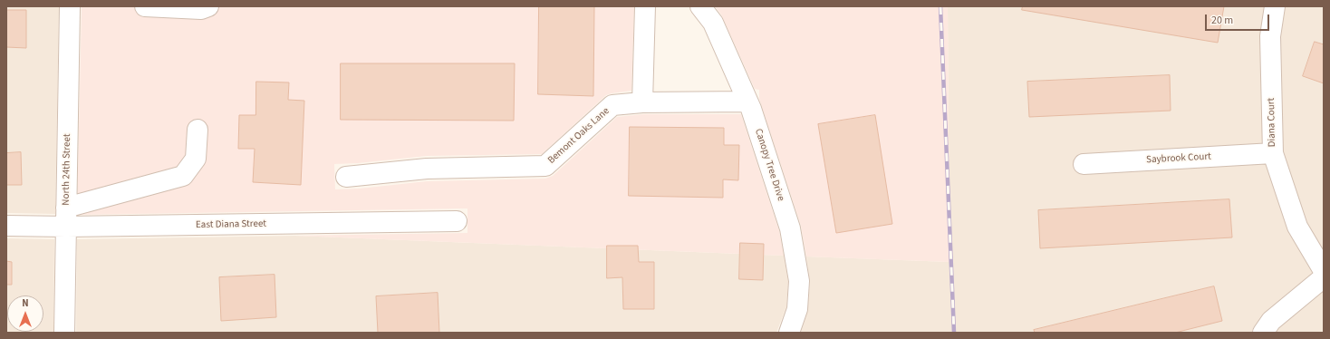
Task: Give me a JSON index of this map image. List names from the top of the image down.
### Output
{
  "streets": {
    "street": [
      "Diana Court",
      "Bemont Oaks Lane",
      "Saybrook Court",
      "Canopy Tree Drive",
      "North 24th Street",
      "East Diana Street"
    ]
  },
  "crossings": [
    ["Diana Court", "Saybrook Court"],
    ["Bemont Oaks Lane", "Canopy Tree Drive"],
    ["North 24th Street", "East Diana Street"]
  ],
  "scale_bar": "20 m",
  "north": "top"
}
